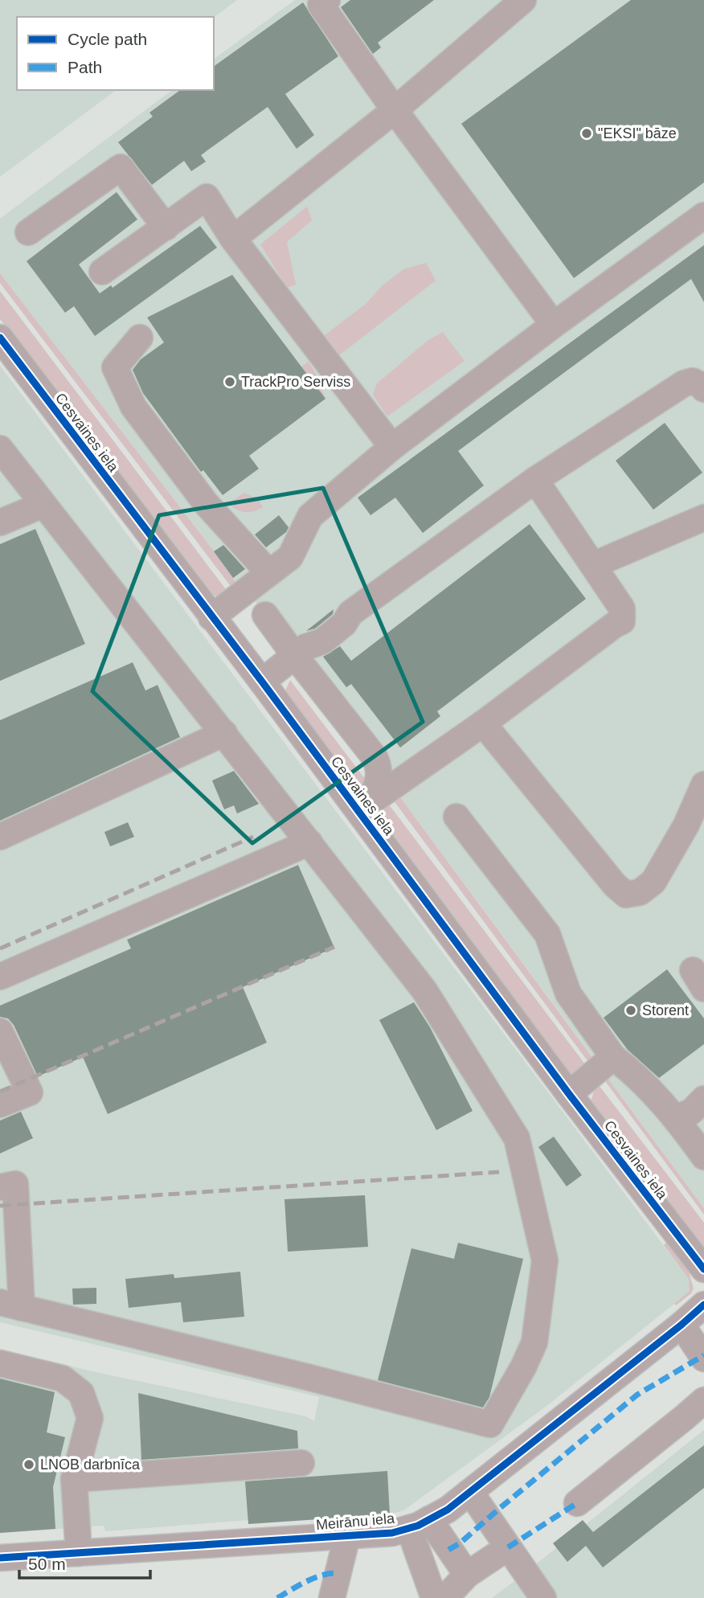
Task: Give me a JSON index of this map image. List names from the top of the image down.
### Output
{
  "streets": {
    "street": ["Cesvaines iela", "Meirānu iela"]
  },
  "places": [
    "\"EKSI\" bāze",
    "TrackPro Serviss",
    "Storent",
    "LNOB darbnīca"
  ],
  "legend": ["Cycle path", "Path"],
  "scale_bar": "50 m"
}
